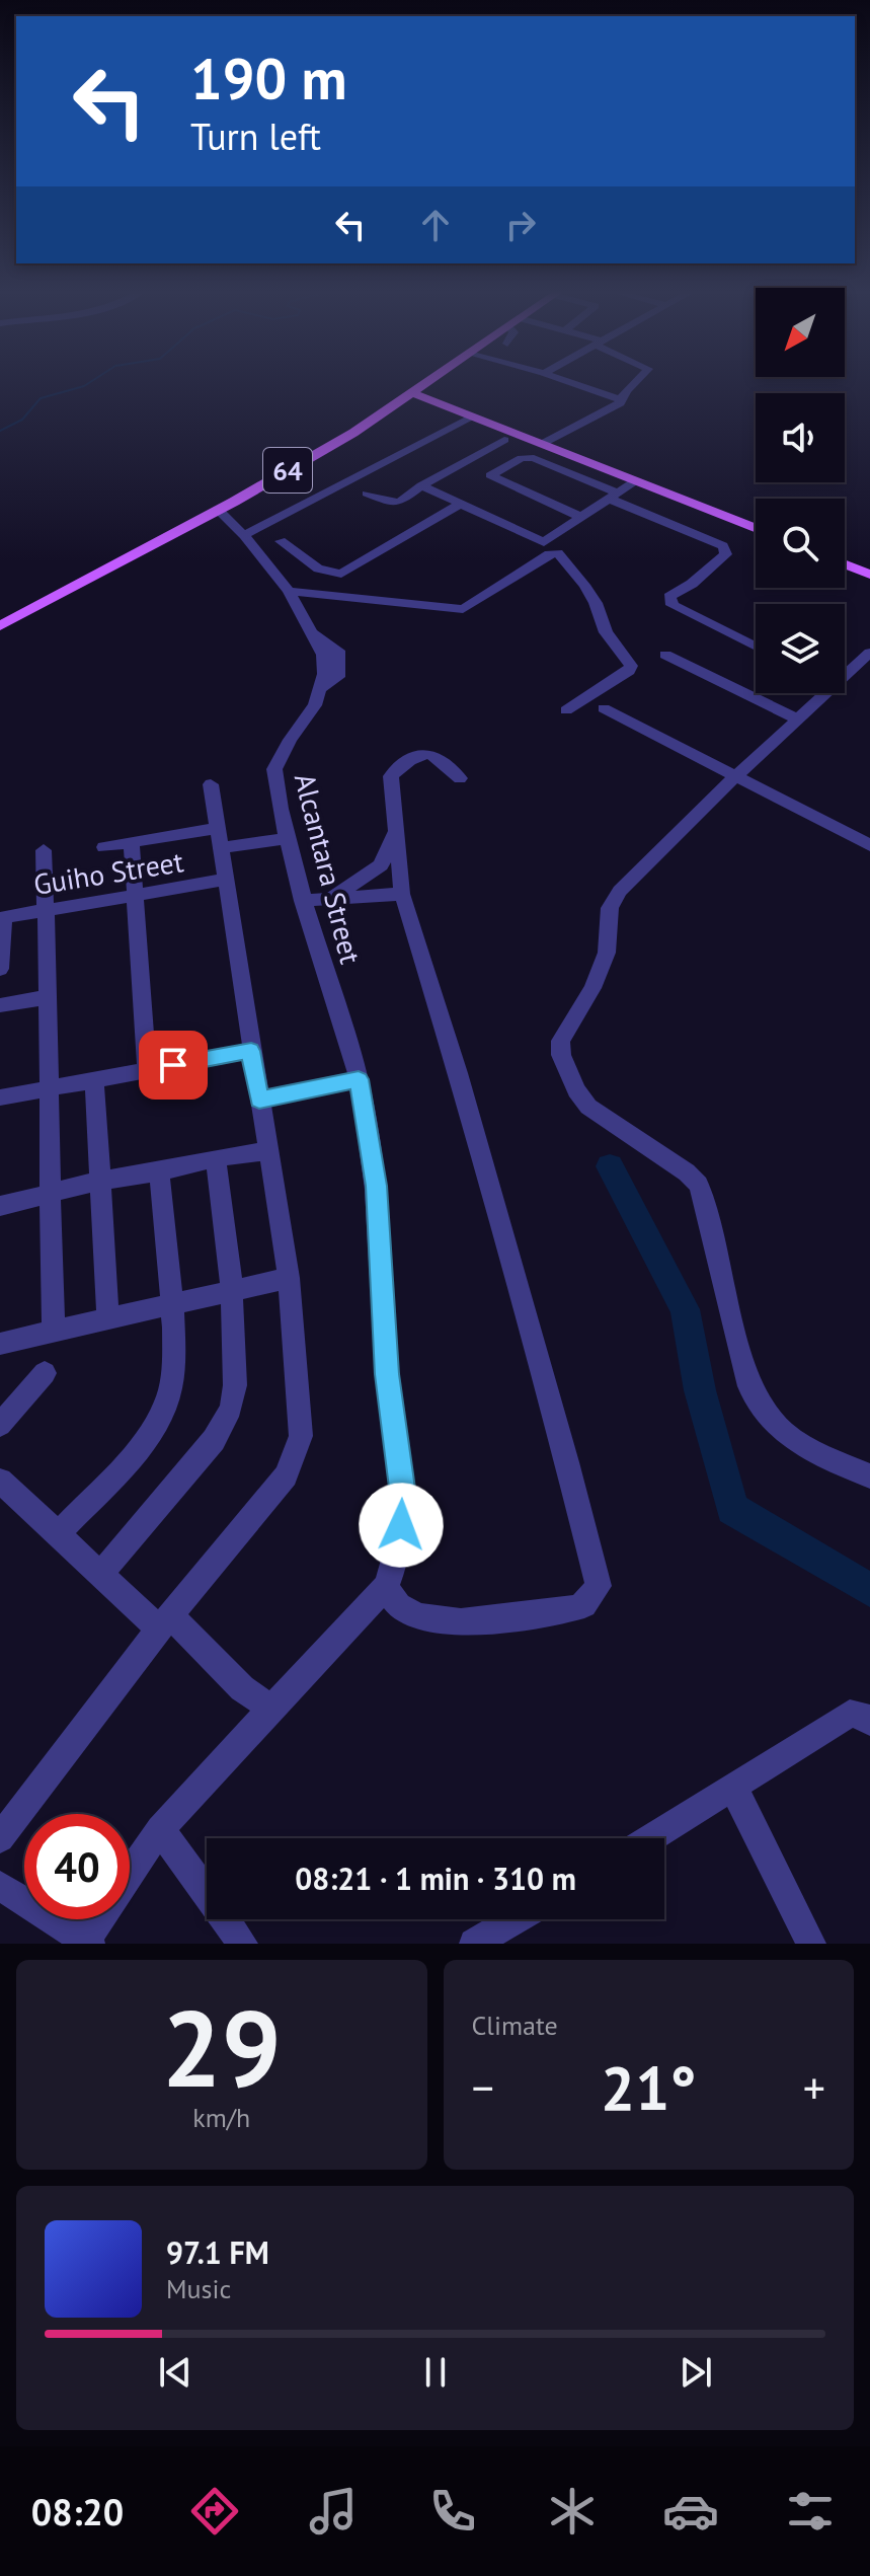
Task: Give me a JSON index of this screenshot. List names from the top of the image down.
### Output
{
  "streets": {
    "main road": ["64"],
    "street": ["Alcantara Street", "Guiho Street"]
  },
  "crossings": [
    ["64", "Alcantara Street"]
  ],
  "north": "bottom left",
  "page": {
    "turn": ["190 m", "Turn left"],
    "limit": "40",
    "trip": "08:21 · 1 min · 310 m",
    "tile": [
      ["29", "km/h"],
      "Climate"
    ],
    "heat": ["−", "21°", "+"],
    "song": ["97.1 FM", "Music"],
    "tabs": "08:20"
  }
}
